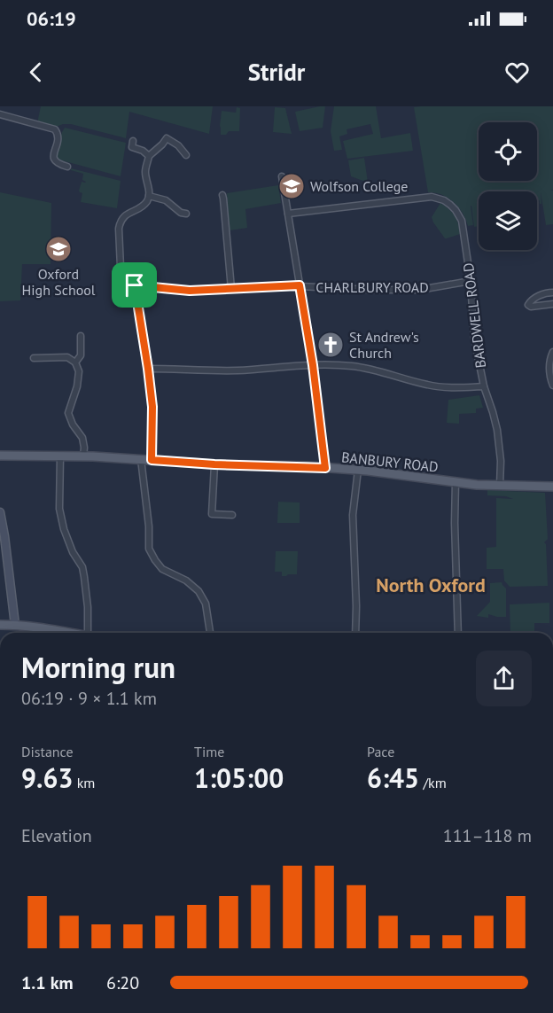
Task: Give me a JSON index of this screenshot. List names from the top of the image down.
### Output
{
  "streets": {
    "main road": ["BANBURY ROAD"],
    "street": ["CHARLBURY ROAD", "BARDWELL ROAD"]
  },
  "crossings": [
    ["CHARLBURY ROAD", "BARDWELL ROAD"],
    ["BARDWELL ROAD", "BANBURY ROAD"]
  ],
  "districts": ["North Oxford"],
  "places": {
    "school or university": ["Wolfson College", "Oxford High School"],
    "church": ["St Andrew's Church"]
  },
  "page": {
    "status": "06:19",
    "header": "Stridr",
    "heading": ["Morning run", "06:19 · 9 × 1.1 km"],
    "stats": [
      ["Distance", "9.63 km"],
      ["Time", "1:05:00"],
      ["Pace", "6:45 /km"]
    ],
    "chart": ["Elevation", "111–118 m"],
    "list": [
      {
        "name": "1.1 km",
        "note": "6:20"
      }
    ]
  }
}
